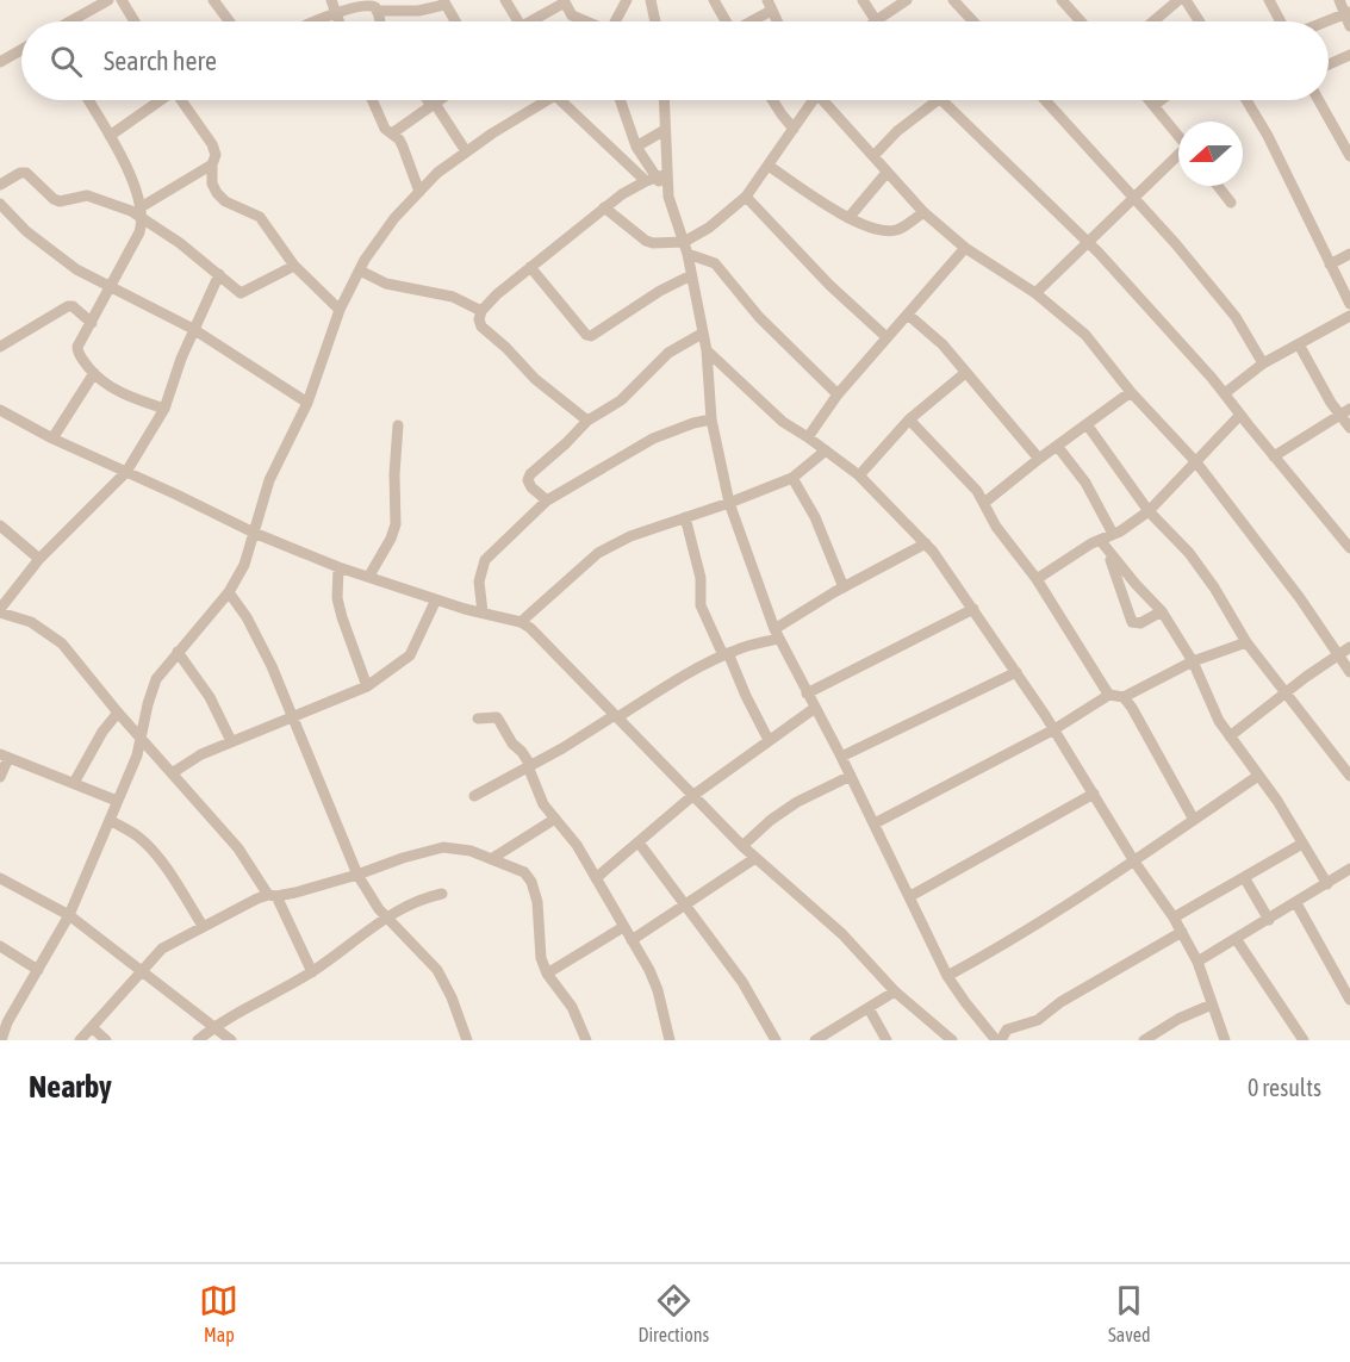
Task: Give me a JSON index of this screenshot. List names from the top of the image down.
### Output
{
  "north": "left",
  "page": {
    "search": "Search here",
    "heading": ["Nearby", "0 results"],
    "nav": ["Map", "Directions", "Saved"]
  }
}
